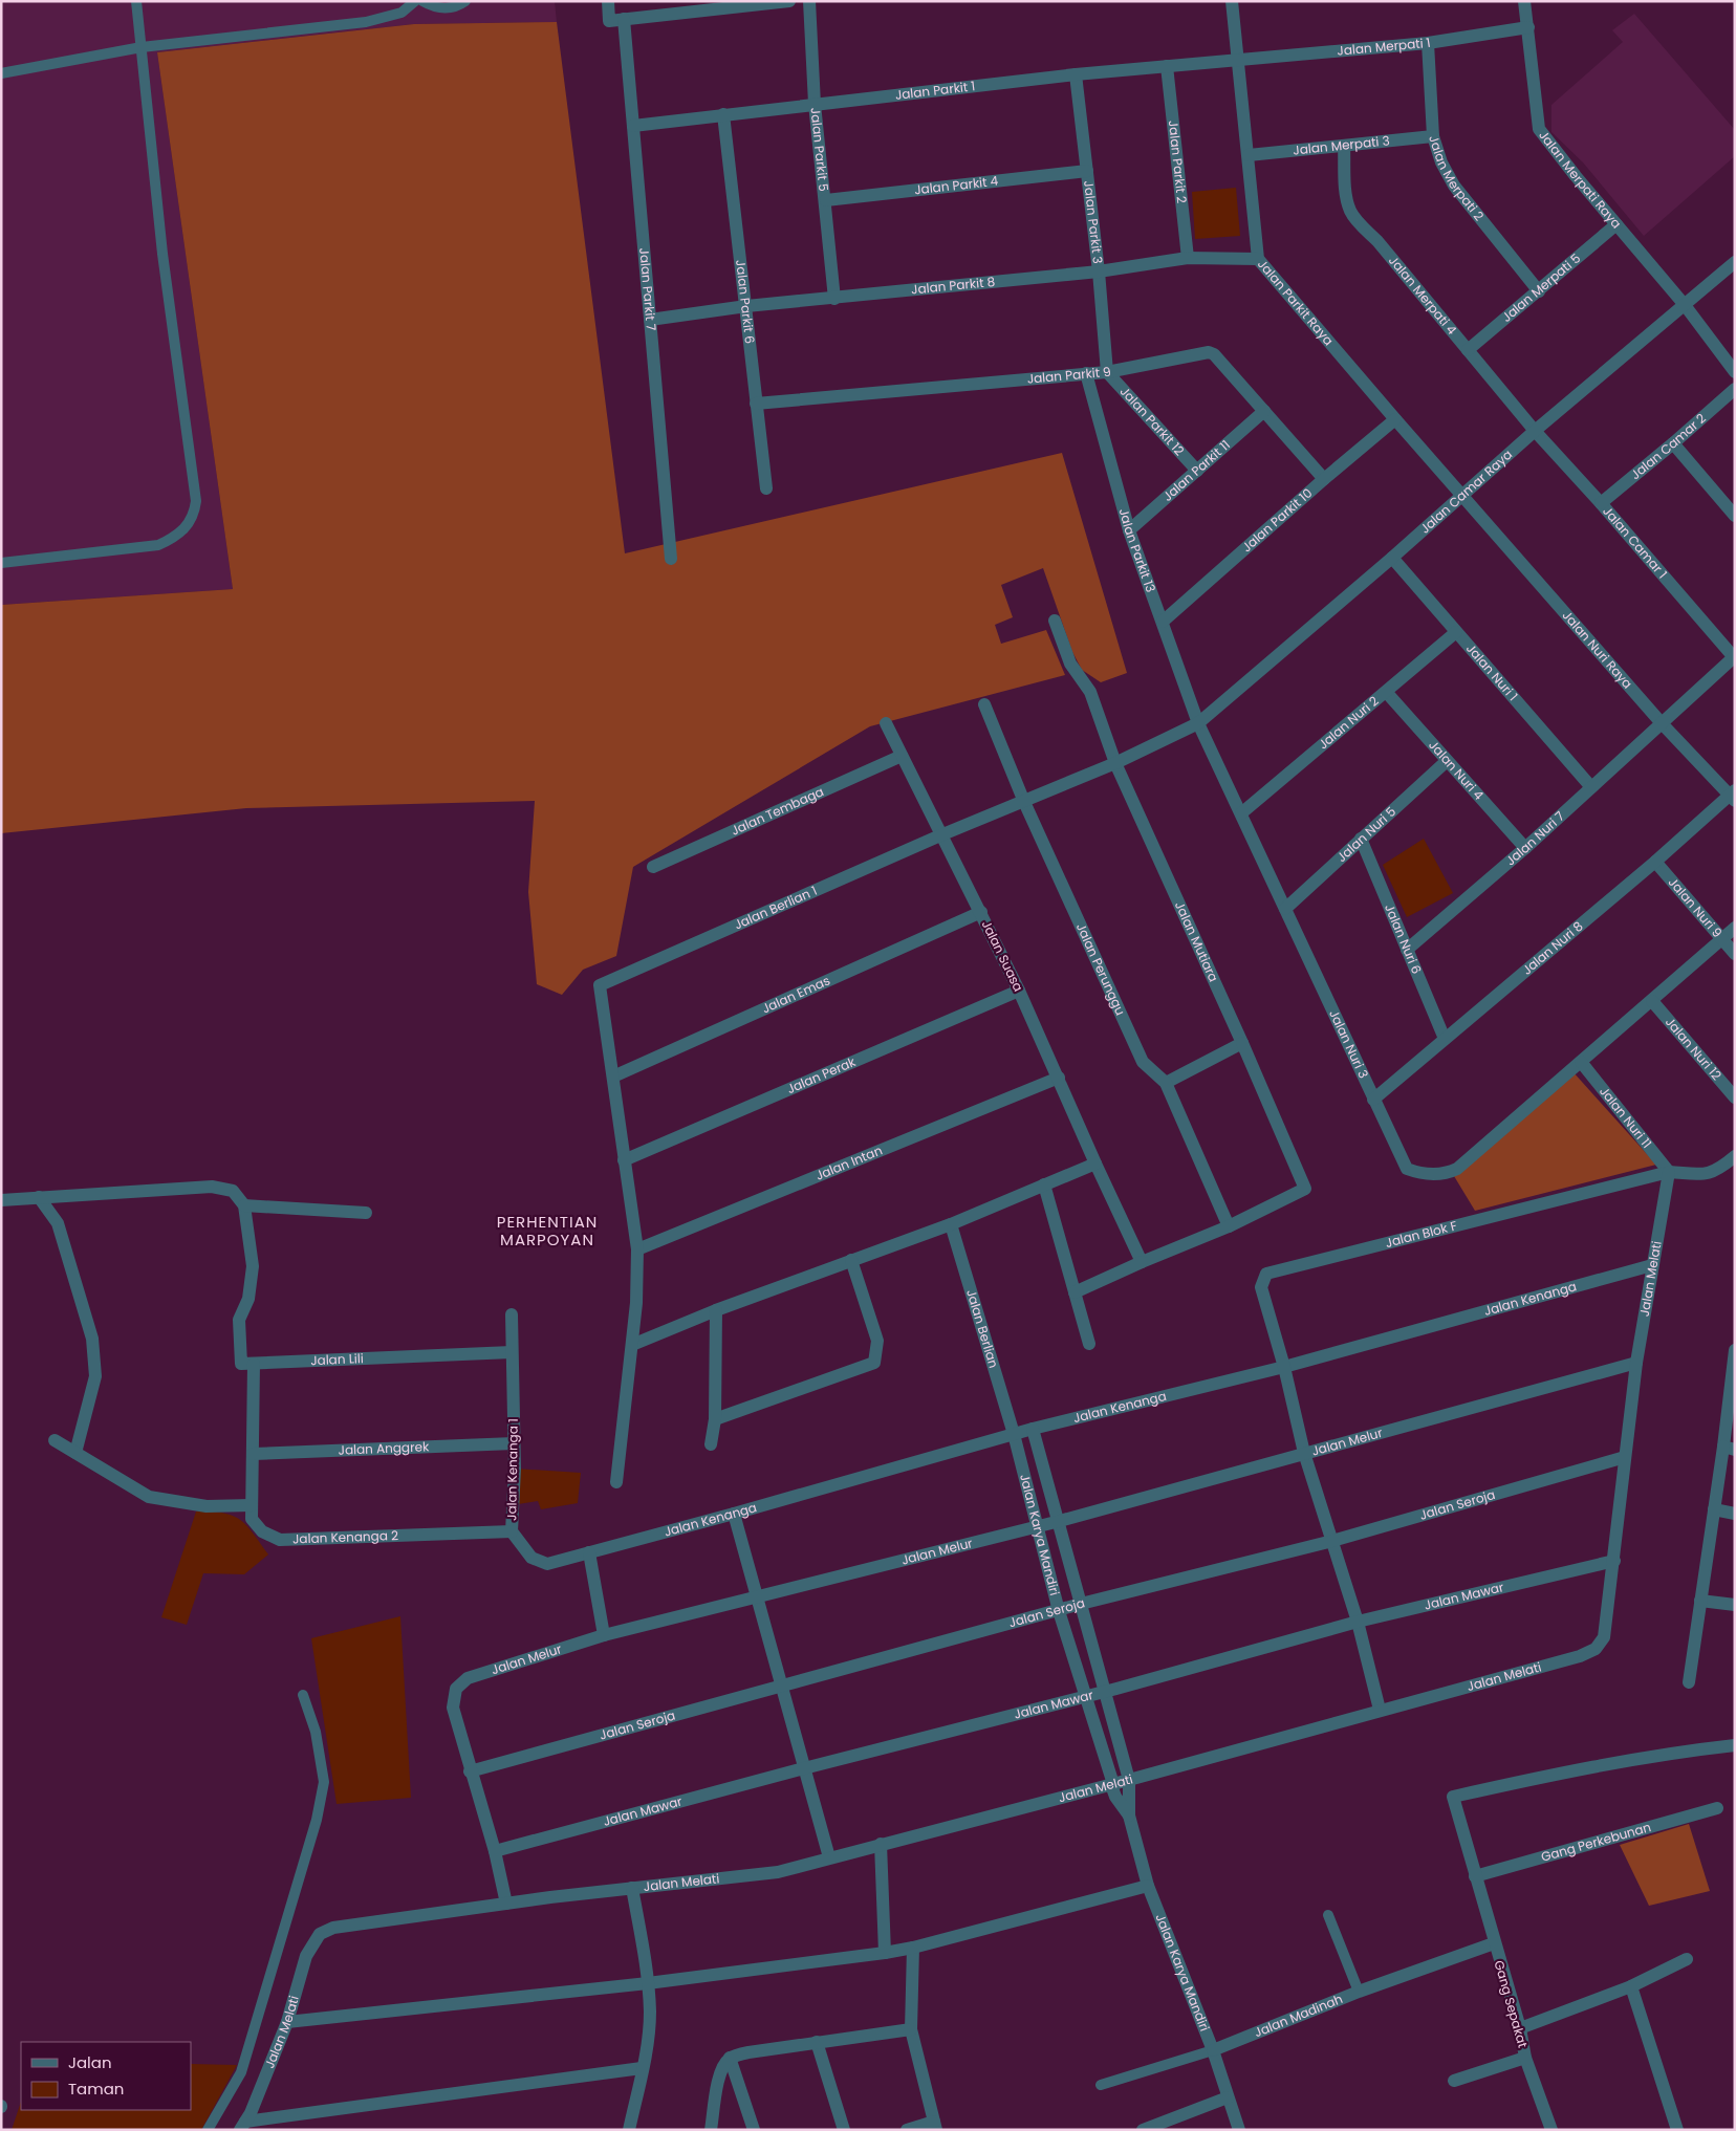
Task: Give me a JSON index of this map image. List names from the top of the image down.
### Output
{
  "streets": {
    "street": [
      "Jalan Merpati 1",
      "Jalan Parkit 1",
      "Jalan Merpati 3",
      "Jalan Parkit 5",
      "Jalan Parkit 2",
      "Jalan Merpati 2",
      "Jalan Merpati Raya",
      "Jalan Parkit 4",
      "Jalan Parkit 3",
      "Jalan Parkit 8",
      "Jalan Merpati 5",
      "Jalan Parkit 7",
      "Jalan Merpati 4",
      "Jalan Parkit 6",
      "Jalan Parkit Raya",
      "Jalan Parkit 9",
      "Jalan Parkit 12",
      "Jalan Camar 2",
      "Jalan Parkit 11",
      "Jalan Camar Raya",
      "Jalan Parkit 10",
      "Jalan Camar 1",
      "Jalan Parkit 13",
      "Jalan Nuri Raya",
      "Jalan Nuri 1",
      "Jalan Nuri 2",
      "Jalan Nuri 4",
      "Jalan Tembaga",
      "Jalan Nuri 5",
      "Jalan Nuri 7",
      "Jalan Berlian 1",
      "Jalan Nuri 9",
      "Jalan Nuri 6",
      "Jalan Mutiara",
      "Jalan Nuri 8",
      "Jalan Suasa",
      "Jalan Perunggu",
      "Jalan Emas",
      "Jalan Nuri 3",
      "Jalan Nuri 12",
      "Jalan Perak",
      "Jalan Nuri 11",
      "Jalan Intan",
      "Jalan Blok F",
      "Jalan Melati",
      "Jalan Kenanga",
      "Jalan Berlian",
      "Jalan Lili",
      "Jalan Melur",
      "Jalan Anggrek",
      "Jalan Kenanga 1",
      "Jalan Seroja",
      "Jalan Karya Mandiri",
      "Jalan Kenanga 2",
      "Jalan Mawar",
      "Gang Perkebunan",
      "Gang Sepakat",
      "Jalan Madinah"
    ]
  },
  "crossings": [
    ["Jalan Merpati 1", "Jalan Parkit 1"],
    ["Jalan Merpati 1", "Jalan Merpati 2"],
    ["Jalan Merpati 1", "Jalan Merpati Raya"],
    ["Jalan Merpati 1", "Jalan Parkit Raya"],
    ["Jalan Parkit 1", "Jalan Parkit 5"],
    ["Jalan Parkit 1", "Jalan Parkit 2"],
    ["Jalan Parkit 1", "Jalan Parkit 3"],
    ["Jalan Parkit 1", "Jalan Parkit 7"],
    ["Jalan Parkit 1", "Jalan Parkit 6"],
    ["Jalan Parkit 1", "Jalan Parkit Raya"],
    ["Jalan Merpati 3", "Jalan Merpati 2"],
    ["Jalan Merpati 3", "Jalan Merpati 4"],
    ["Jalan Merpati 3", "Jalan Parkit Raya"],
    ["Jalan Parkit 5", "Jalan Parkit 4"],
    ["Jalan Parkit 5", "Jalan Parkit 8"],
    ["Jalan Parkit 2", "Jalan Parkit 8"],
    ["Jalan Merpati 2", "Jalan Merpati 5"],
    ["Jalan Merpati Raya", "Jalan Merpati 5"],
    ["Jalan Merpati Raya", "Jalan Camar Raya"],
    ["Jalan Parkit 4", "Jalan Parkit 3"],
    ["Jalan Parkit 3", "Jalan Parkit 8"],
    ["Jalan Parkit 3", "Jalan Parkit 9"],
    ["Jalan Parkit 3", "Jalan Parkit 12"],
    ["Jalan Parkit 8", "Jalan Parkit 7"],
    ["Jalan Parkit 8", "Jalan Parkit 6"],
    ["Jalan Parkit 8", "Jalan Parkit Raya"],
    ["Jalan Merpati 5", "Jalan Merpati 4"],
    ["Jalan Merpati 4", "Jalan Camar Raya"],
    ["Jalan Merpati 4", "Jalan Camar 1"],
    ["Jalan Parkit 6", "Jalan Parkit 9"],
    ["Jalan Parkit Raya", "Jalan Camar Raya"],
    ["Jalan Parkit Raya", "Jalan Parkit 10"],
    ["Jalan Parkit Raya", "Jalan Nuri Raya"],
    ["Jalan Parkit 9", "Jalan Parkit 12"],
    ["Jalan Parkit 9", "Jalan Parkit 11"],
    ["Jalan Parkit 9", "Jalan Parkit 10"],
    ["Jalan Parkit 9", "Jalan Parkit 13"],
    ["Jalan Parkit 12", "Jalan Parkit 11"],
    ["Jalan Camar 2", "Jalan Camar 1"],
    ["Jalan Parkit 11", "Jalan Parkit 13"],
    ["Jalan Camar Raya", "Jalan Camar 1"],
    ["Jalan Camar Raya", "Jalan Parkit 13"],
    ["Jalan Camar Raya", "Jalan Nuri Raya"],
    ["Jalan Camar Raya", "Jalan Nuri 1"],
    ["Jalan Camar Raya", "Jalan Berlian 1"],
    ["Jalan Camar Raya", "Jalan Nuri 3"],
    ["Jalan Parkit 10", "Jalan Parkit 13"],
    ["Jalan Camar 1", "Jalan Nuri 7"],
    ["Jalan Parkit 13", "Jalan Berlian 1"],
    ["Jalan Parkit 13", "Jalan Nuri 3"],
    ["Jalan Nuri Raya", "Jalan Nuri 7"],
    ["Jalan Nuri Raya", "Jalan Nuri 8"],
    ["Jalan Nuri 1", "Jalan Nuri 2"],
    ["Jalan Nuri 1", "Jalan Nuri 7"],
    ["Jalan Nuri 2", "Jalan Nuri 4"],
    ["Jalan Nuri 2", "Jalan Nuri 3"],
    ["Jalan Nuri 4", "Jalan Nuri 5"],
    ["Jalan Nuri 4", "Jalan Nuri 7"],
    ["Jalan Nuri 5", "Jalan Nuri 6"],
    ["Jalan Nuri 5", "Jalan Nuri 3"],
    ["Jalan Nuri 7", "Jalan Nuri 6"],
    ["Jalan Berlian 1", "Jalan Mutiara"],
    ["Jalan Berlian 1", "Jalan Suasa"],
    ["Jalan Berlian 1", "Jalan Perunggu"],
    ["Jalan Berlian 1", "Jalan Emas"],
    ["Jalan Berlian 1", "Jalan Nuri 3"],
    ["Jalan Berlian 1", "Jalan Perak"],
    ["Jalan Berlian 1", "Jalan Intan"],
    ["Jalan Nuri 9", "Jalan Nuri 8"],
    ["Jalan Nuri 6", "Jalan Nuri 8"],
    ["Jalan Mutiara", "Jalan Perunggu"],
    ["Jalan Nuri 8", "Jalan Nuri 3"],
    ["Jalan Suasa", "Jalan Emas"],
    ["Jalan Suasa", "Jalan Perak"],
    ["Jalan Suasa", "Jalan Intan"],
    ["Jalan Nuri 3", "Jalan Nuri 11"],
    ["Jalan Nuri 11", "Jalan Blok F"],
    ["Jalan Nuri 11", "Jalan Melati"],
    ["Jalan Blok F", "Jalan Melati"],
    ["Jalan Blok F", "Jalan Kenanga"],
    ["Jalan Melati", "Jalan Kenanga"],
    ["Jalan Melati", "Jalan Melur"],
    ["Jalan Melati", "Jalan Seroja"],
    ["Jalan Melati", "Jalan Karya Mandiri"],
    ["Jalan Melati", "Jalan Mawar"],
    ["Jalan Kenanga", "Jalan Berlian"],
    ["Jalan Kenanga", "Jalan Kenanga 1"],
    ["Jalan Kenanga", "Jalan Karya Mandiri"],
    ["Jalan Berlian", "Jalan Karya Mandiri"],
    ["Jalan Lili", "Jalan Kenanga 1"],
    ["Jalan Melur", "Jalan Seroja"],
    ["Jalan Melur", "Jalan Karya Mandiri"],
    ["Jalan Melur", "Jalan Mawar"],
    ["Jalan Anggrek", "Jalan Kenanga 1"],
    ["Jalan Anggrek", "Jalan Kenanga 2"],
    ["Jalan Kenanga 1", "Jalan Kenanga 2"],
    ["Jalan Seroja", "Jalan Karya Mandiri"],
    ["Jalan Karya Mandiri", "Jalan Mawar"],
    ["Jalan Karya Mandiri", "Jalan Madinah"],
    ["Gang Perkebunan", "Gang Sepakat"],
    ["Gang Sepakat", "Jalan Madinah"]
  ],
  "districts": ["PERHENTIAN MARPOYAN"],
  "legend": ["Jalan", "Taman"]
}
